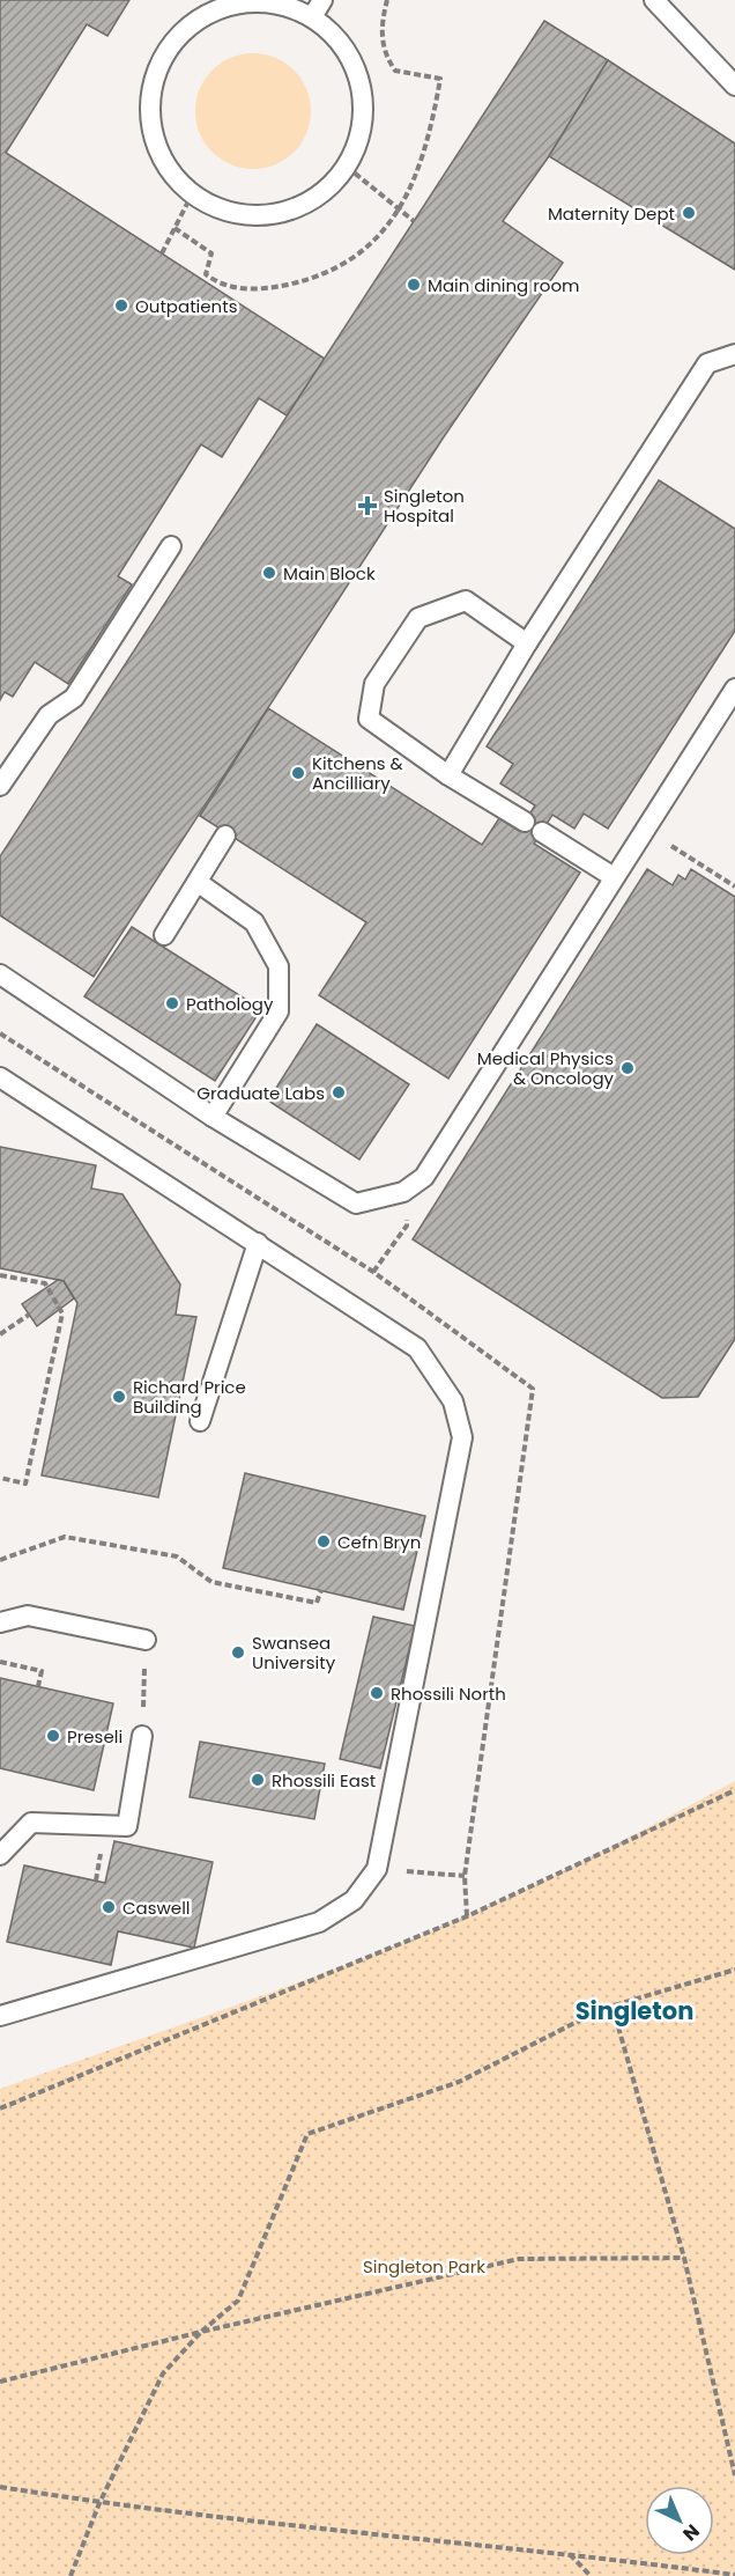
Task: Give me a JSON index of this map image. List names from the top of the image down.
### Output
{
  "districts": ["Singleton"],
  "parks": ["Singleton Park"],
  "places": {
    "other": [
      "Maternity Dept",
      "Main dining room",
      "Outpatients",
      "Main Block",
      "Kitchens & Ancilliary",
      "Pathology",
      "Medical Physics & Oncology",
      "Graduate Labs",
      "Richard Price Building",
      "Cefn Bryn",
      "Swansea University",
      "Rhossili North",
      "Preseli",
      "Rhossili East",
      "Caswell"
    ],
    "health": ["Singleton Hospital"]
  },
  "north": "bottom right"
}
